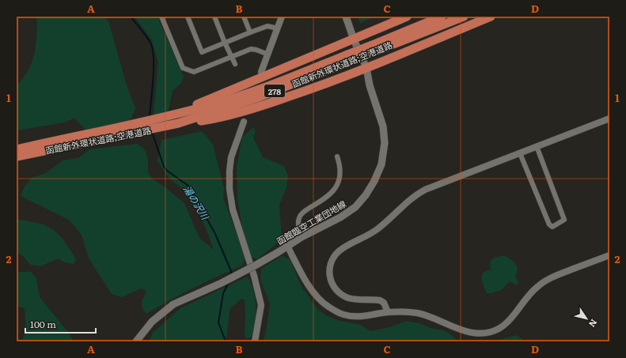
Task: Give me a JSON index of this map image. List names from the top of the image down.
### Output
{
  "streets": {
    "highway": ["函館新外環状道路;空港道路", "278"],
    "main road": ["函館臨空工業団地線"]
  },
  "water": ["湯の沢川"],
  "scale_bar": "100 m",
  "north": "bottom right",
  "grid": {
    "columns": [
      "A",
      "B",
      "C",
      "D"
    ],
    "rows": ["1", "2"]
  }
}
